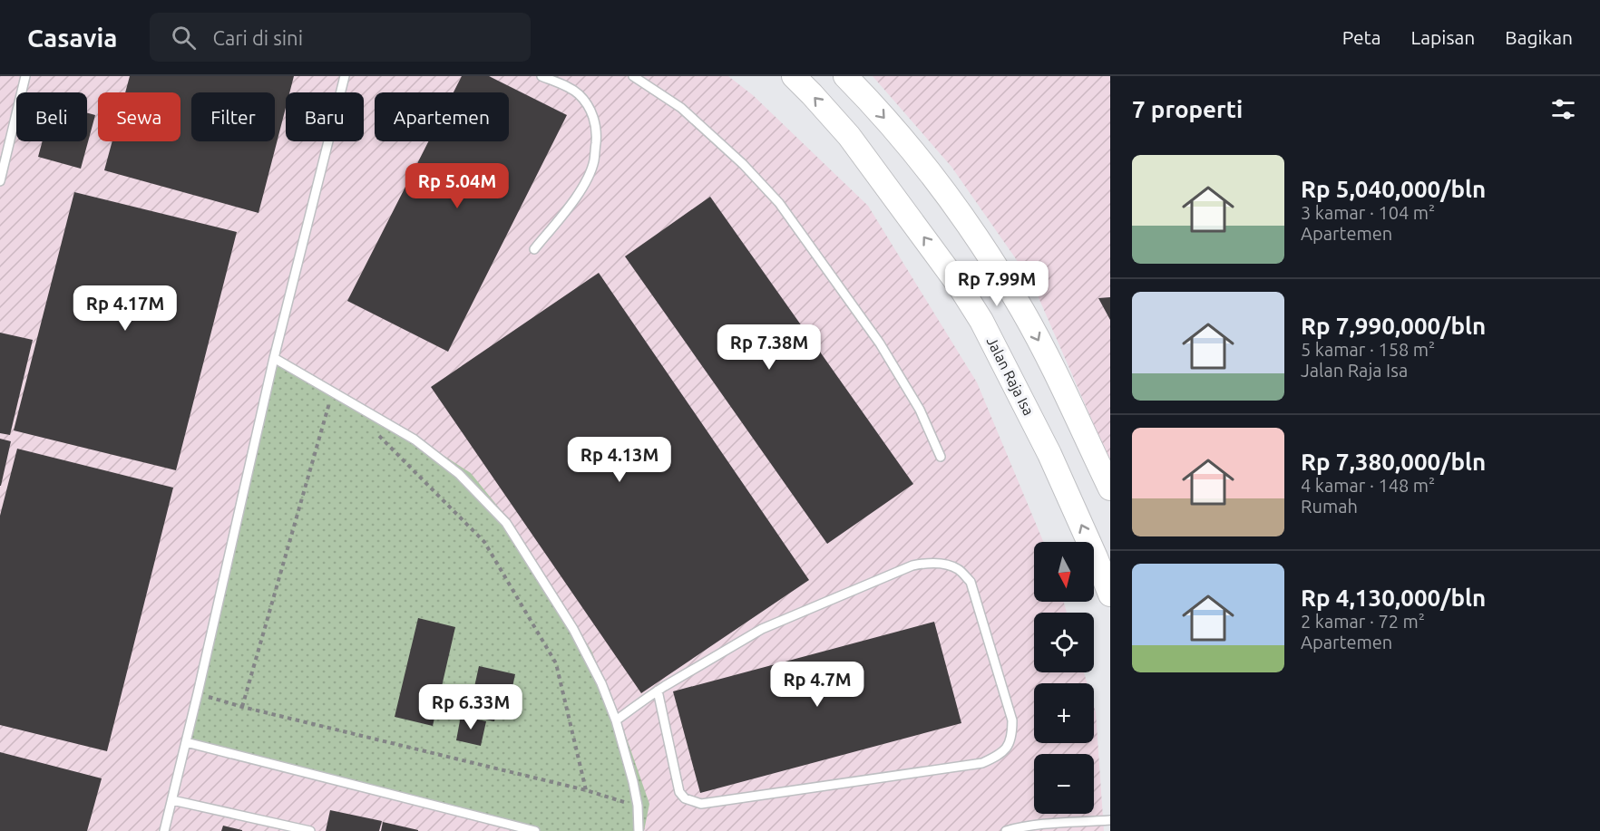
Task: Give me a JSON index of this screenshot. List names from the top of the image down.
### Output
{
  "streets": {
    "main road": ["Jalan Raja Isa"]
  },
  "north": "bottom",
  "page": {
    "header": "Casavia",
    "search": "Cari di sini",
    "nav": ["Peta", "Lapisan", "Bagikan"],
    "heading": "7 properti",
    "chip": [
      "Beli",
      "Sewa",
      "Filter",
      "Baru",
      "Apartemen"
    ],
    "list": [
      {
        "name": "Rp 5,040,000/bln",
        "note": "3 kamar · 104 m² · Apartemen"
      },
      {
        "name": "Rp 7,990,000/bln",
        "note": "5 kamar · 158 m² · Jalan Raja Isa"
      },
      {
        "name": "Rp 7,380,000/bln",
        "note": "4 kamar · 148 m² · Rumah"
      },
      {
        "name": "Rp 4,130,000/bln",
        "note": "2 kamar · 72 m² · Apartemen"
      }
    ],
    "price": [
      "Rp 5.04M",
      "Rp 7.99M",
      "Rp 4.17M",
      "Rp 7.38M",
      "Rp 4.13M",
      "Rp 4.7M",
      "Rp 6.33M"
    ],
    "map_buttons": ["+", "−"]
  }
}
